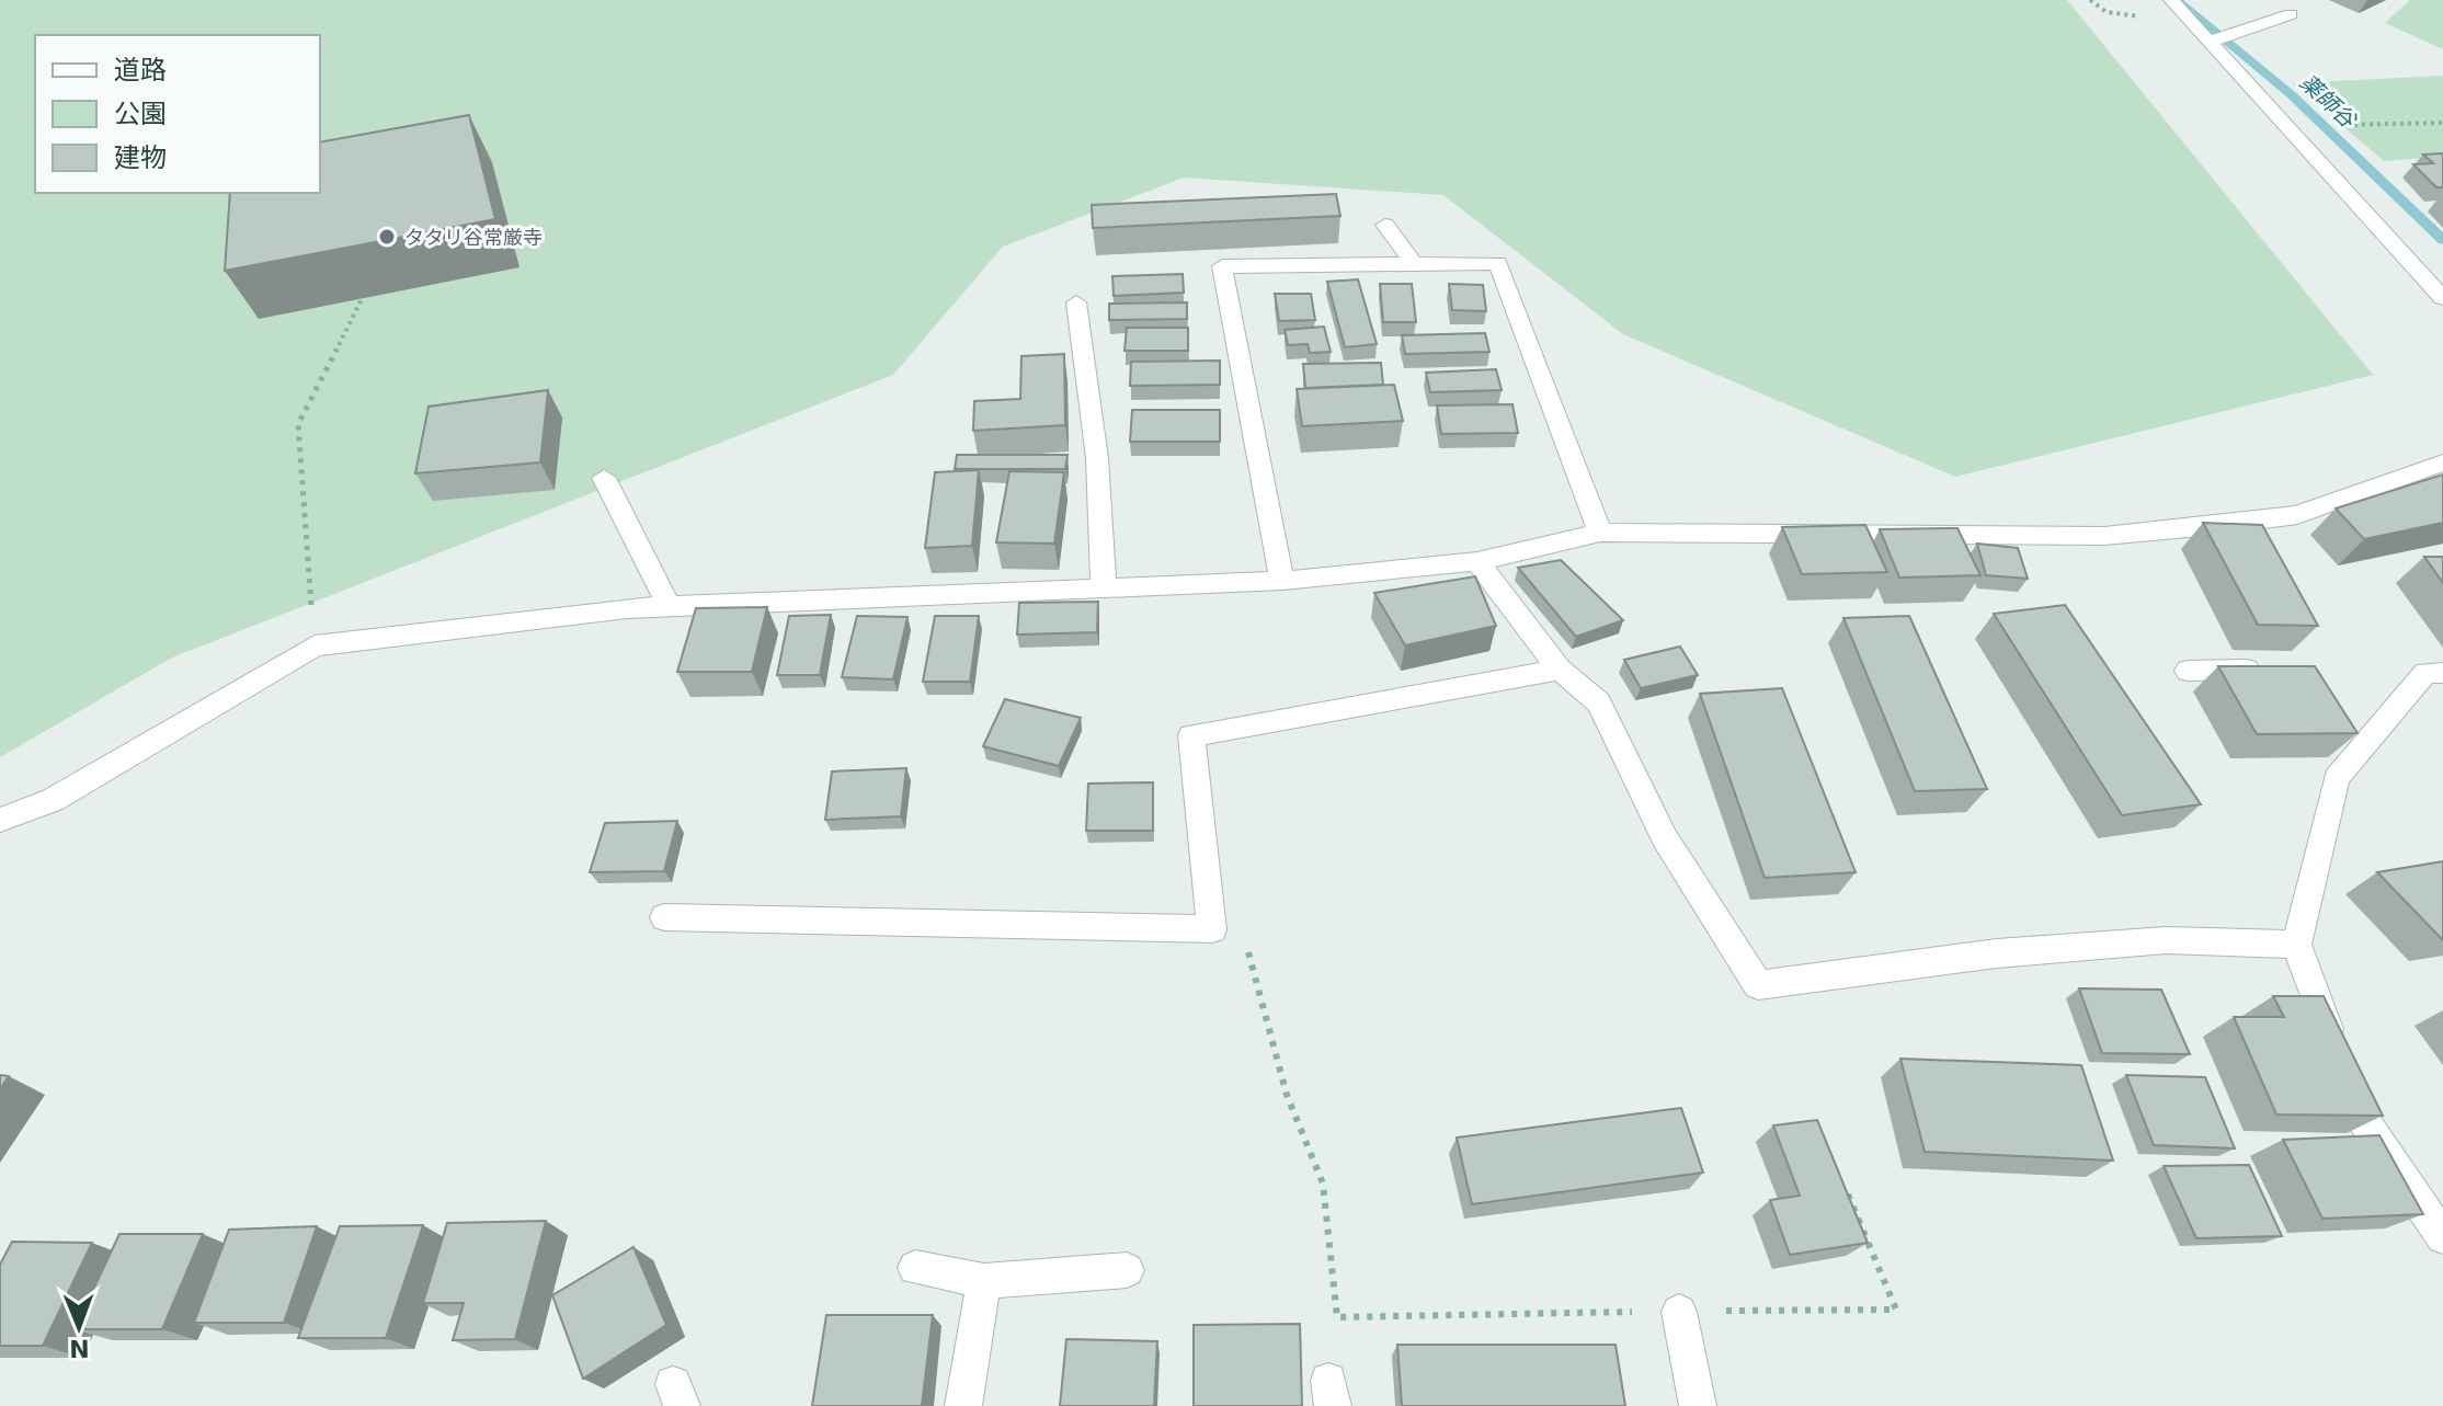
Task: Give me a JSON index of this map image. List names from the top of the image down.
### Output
{
  "water": ["薬師谷"],
  "places": ["タタリ谷常厳寺"],
  "legend": ["道路", "公園", "建物"],
  "north": "bottom"
}
